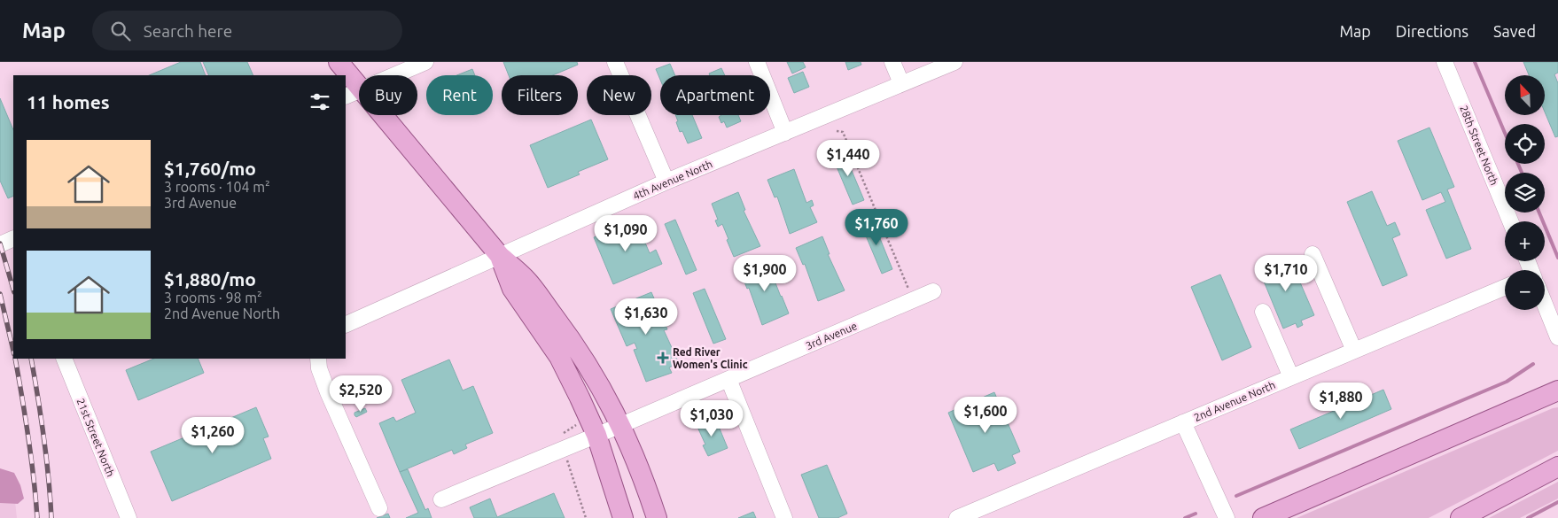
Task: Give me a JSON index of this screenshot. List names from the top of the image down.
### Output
{
  "streets": {
    "street": [
      "28th Street North",
      "4th Avenue North",
      "3rd Avenue",
      "2nd Avenue North",
      "21st Street North"
    ]
  },
  "places": {
    "health": ["Red River Women's Clinic"]
  },
  "north": "top left",
  "page": {
    "header": "Map",
    "search": "Search here",
    "nav": ["Map", "Directions", "Saved"],
    "map_buttons": ["+", "−"],
    "chip": [
      "Buy",
      "Rent",
      "Filters",
      "New",
      "Apartment"
    ],
    "heading": "11 homes",
    "list": [
      {
        "name": "$1,760/mo",
        "note": "3 rooms · 104 m² · 3rd Avenue"
      },
      {
        "name": "$1,880/mo",
        "note": "3 rooms · 98 m² · 2nd Avenue North"
      }
    ],
    "price": [
      "$1,440",
      "$1,760",
      "$1,090",
      "$1,900",
      "$1,710",
      "$1,630",
      "$2,520",
      "$1,880",
      "$1,600",
      "$1,030",
      "$1,260"
    ]
  }
}
